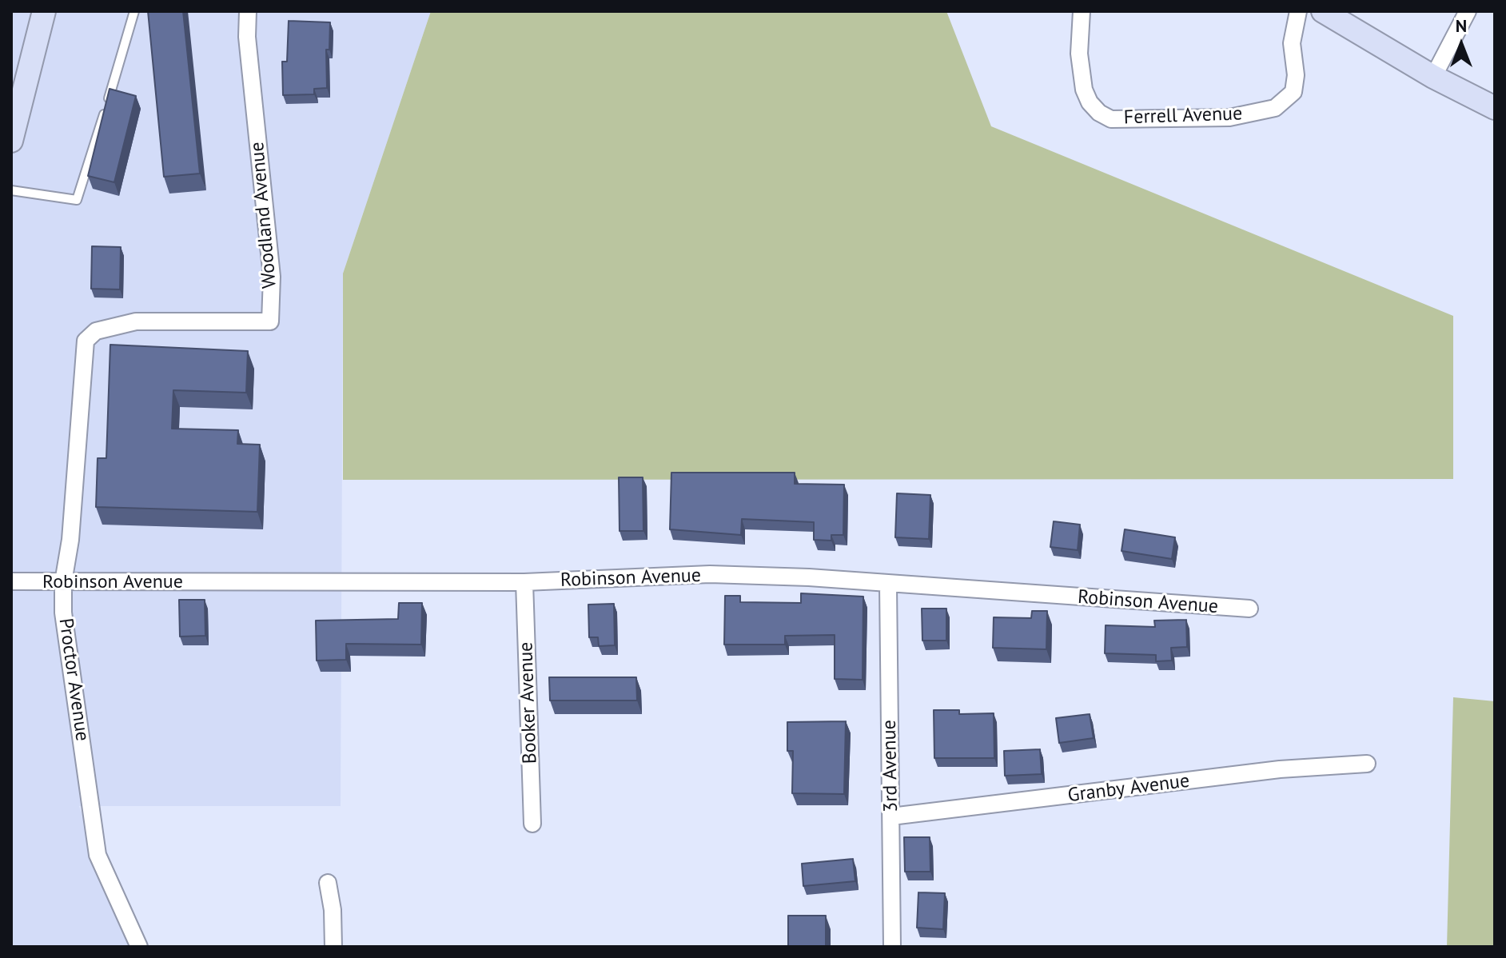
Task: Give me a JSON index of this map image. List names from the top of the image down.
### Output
{
  "streets": {
    "street": [
      "Ferrell Avenue",
      "Woodland Avenue",
      "Robinson Avenue",
      "Proctor Avenue",
      "Booker Avenue",
      "3rd Avenue",
      "Granby Avenue"
    ]
  },
  "crossings": [
    ["Woodland Avenue", "Proctor Avenue"],
    ["Robinson Avenue", "Proctor Avenue"],
    ["Robinson Avenue", "Booker Avenue"],
    ["Robinson Avenue", "3rd Avenue"],
    ["3rd Avenue", "Granby Avenue"]
  ],
  "north": "top"
}
